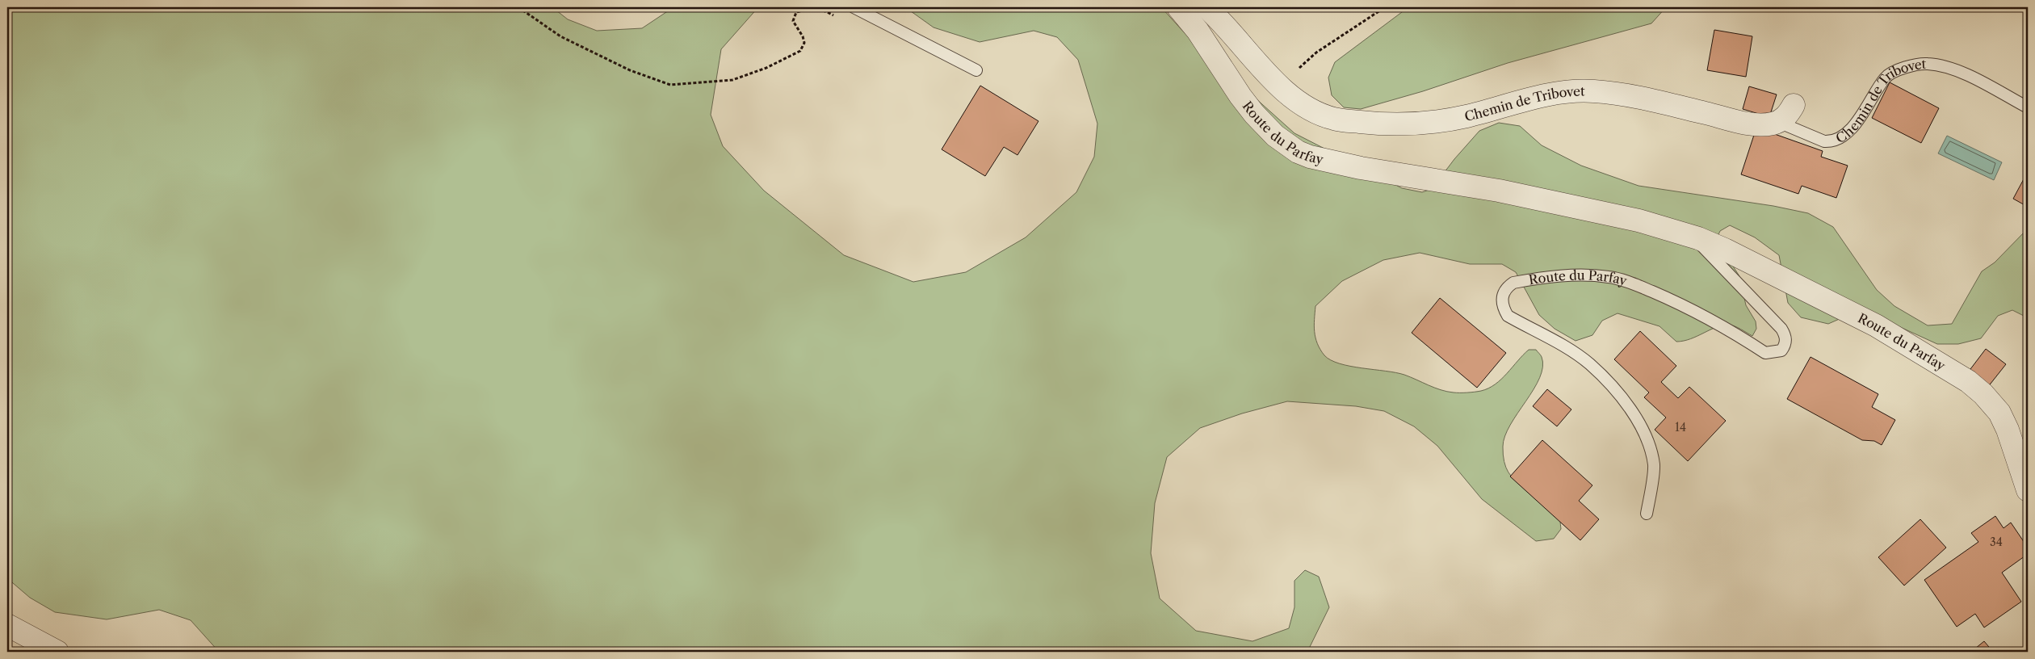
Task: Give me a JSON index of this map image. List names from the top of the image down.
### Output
{
  "streets": {
    "street": ["Chemin de Tribovet", "Route du Parfay"]
  },
  "house_numbers": ["14", "34"]
}
